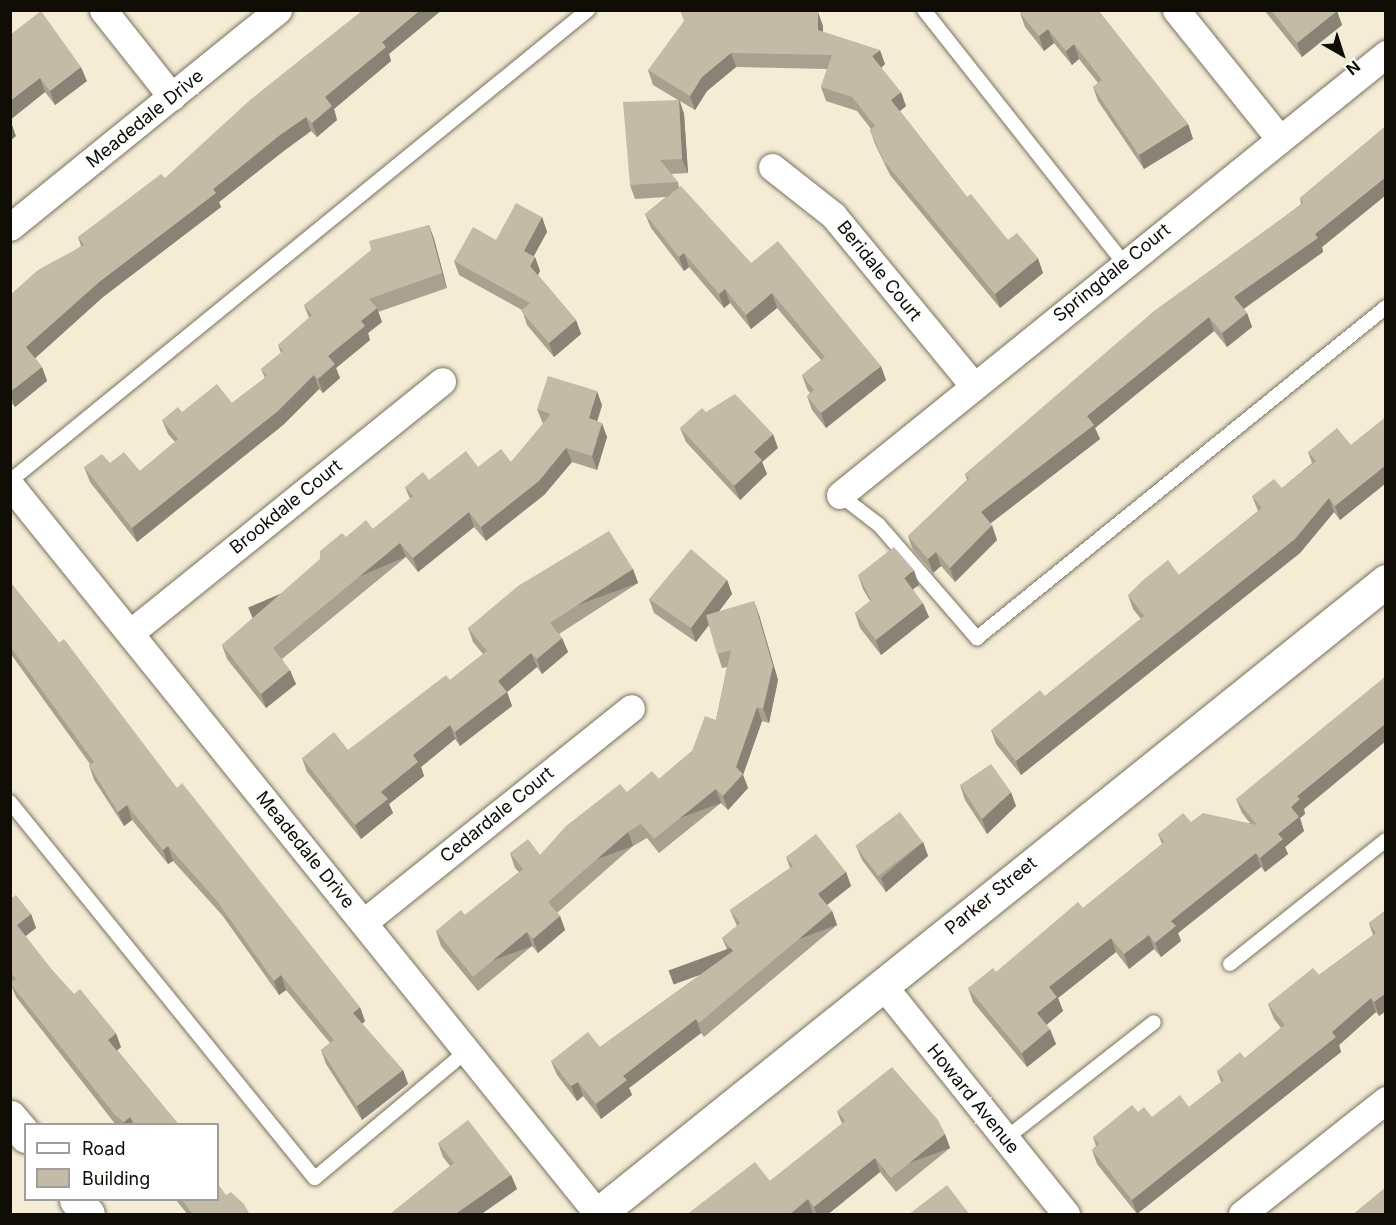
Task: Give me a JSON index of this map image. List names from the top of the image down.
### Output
{
  "streets": {
    "street": [
      "Meadedale Drive",
      "Beridale Court",
      "Springdale Court",
      "Brookdale Court",
      "Cedardale Court",
      "Parker Street",
      "Howard Avenue"
    ]
  },
  "crossings": [
    ["Meadedale Drive", "Brookdale Court"],
    ["Meadedale Drive", "Cedardale Court"],
    ["Meadedale Drive", "Parker Street"],
    ["Beridale Court", "Springdale Court"],
    ["Parker Street", "Howard Avenue"]
  ],
  "legend": ["Road", "Building"],
  "north": "bottom right"
}
